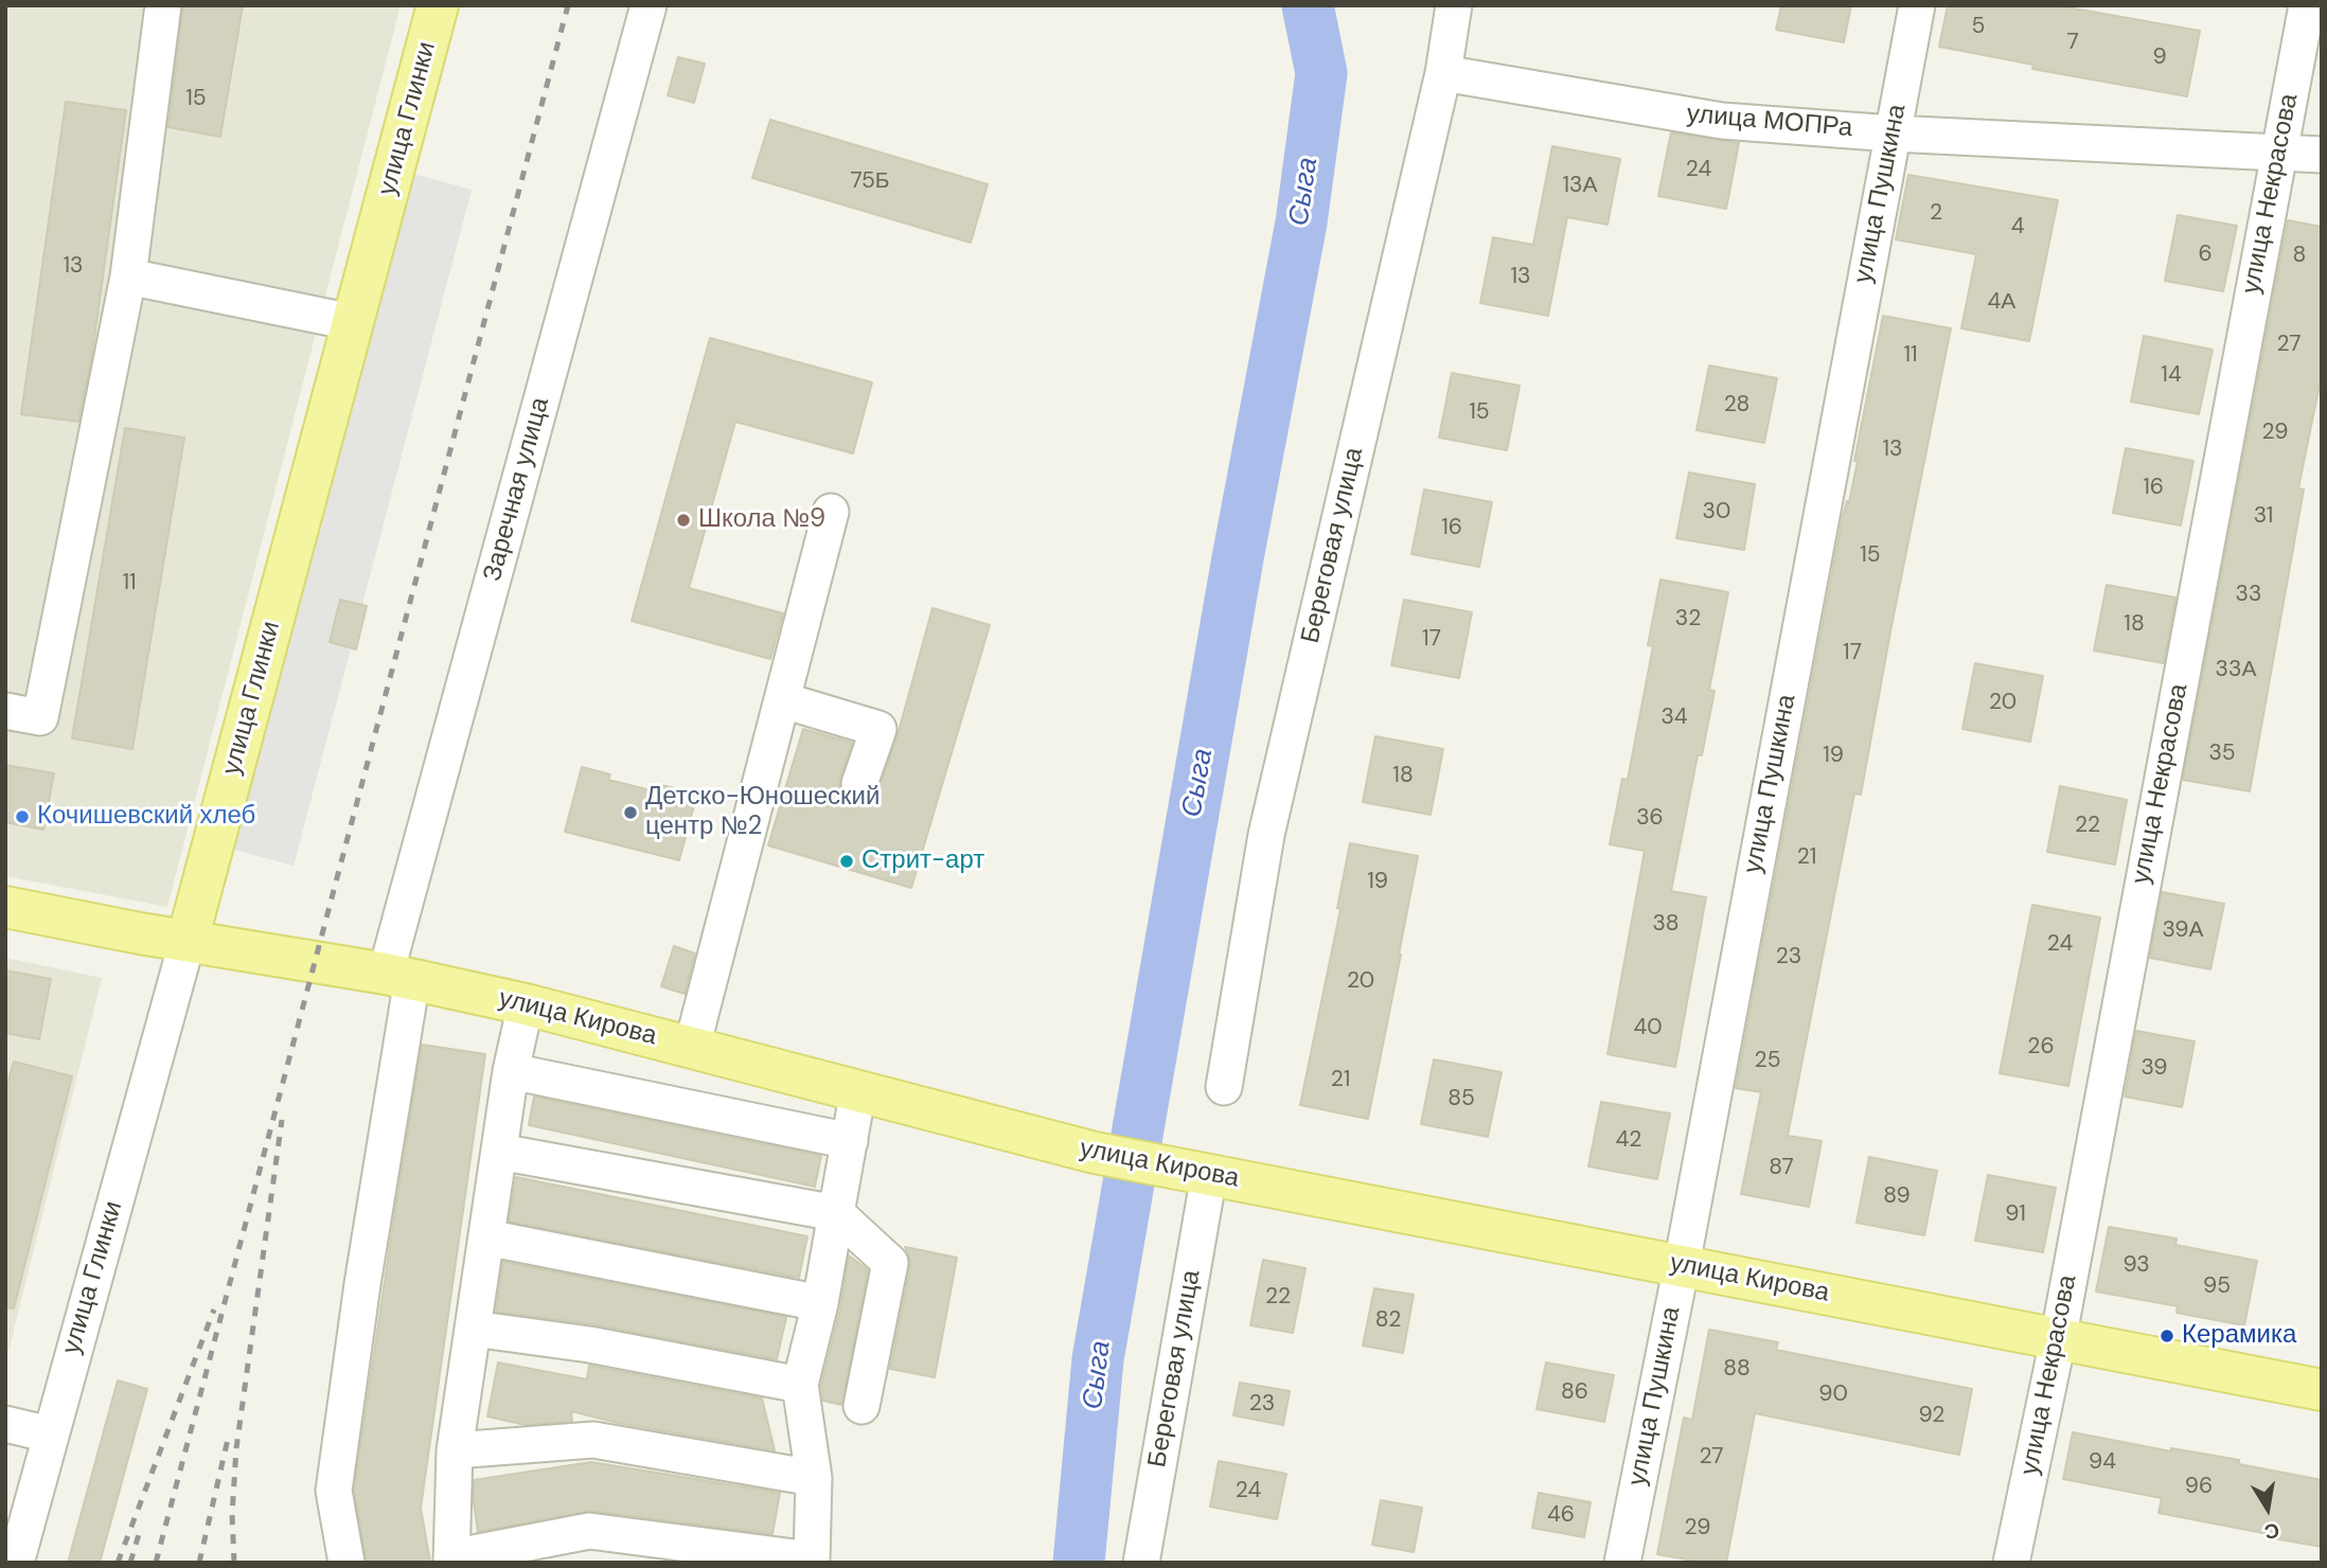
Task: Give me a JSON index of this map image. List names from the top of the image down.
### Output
{
  "streets": {
    "main road": ["улица Глинки", "улица Кирова"],
    "street": [
      "улица МОПРа",
      "улица Пушкина",
      "улица Некрасова",
      "Заречная улица",
      "Береговая улица"
    ]
  },
  "crossings": [
    ["улица Глинки", "улица Кирова"],
    ["улица МОПРа", "улица Пушкина"],
    ["улица МОПРа", "улица Некрасова"],
    ["улица МОПРа", "Береговая улица"],
    ["улица Пушкина", "улица Кирова"],
    ["улица Некрасова", "улица Кирова"],
    ["Заречная улица", "улица Кирова"],
    ["Береговая улица", "улица Кирова"]
  ],
  "water": ["Сыга"],
  "places": [
    "Школа №9",
    "Детско-Юношеский центр №2",
    "Кочишевский хлеб",
    "Стрит-арт",
    "Керамика"
  ],
  "house_numbers": [
    "5",
    "7",
    "9",
    "15",
    "24",
    "75Б",
    "13А",
    "2",
    "4",
    "6",
    "8",
    "13",
    "13",
    "4А",
    "27",
    "11",
    "14",
    "28",
    "15",
    "29",
    "13",
    "16",
    "30",
    "31",
    "16",
    "15",
    "11",
    "33",
    "32",
    "18",
    "17",
    "17",
    "33А",
    "20",
    "34",
    "35",
    "19",
    "18",
    "36",
    "22",
    "21",
    "19",
    "38",
    "39А",
    "24",
    "23",
    "20",
    "40",
    "26",
    "25",
    "39",
    "21",
    "85",
    "42",
    "87",
    "89",
    "91",
    "93",
    "95",
    "22",
    "82",
    "88",
    "86",
    "90",
    "23",
    "92",
    "27",
    "94",
    "96",
    "24",
    "46",
    "29"
  ],
  "north": "bottom"
}
